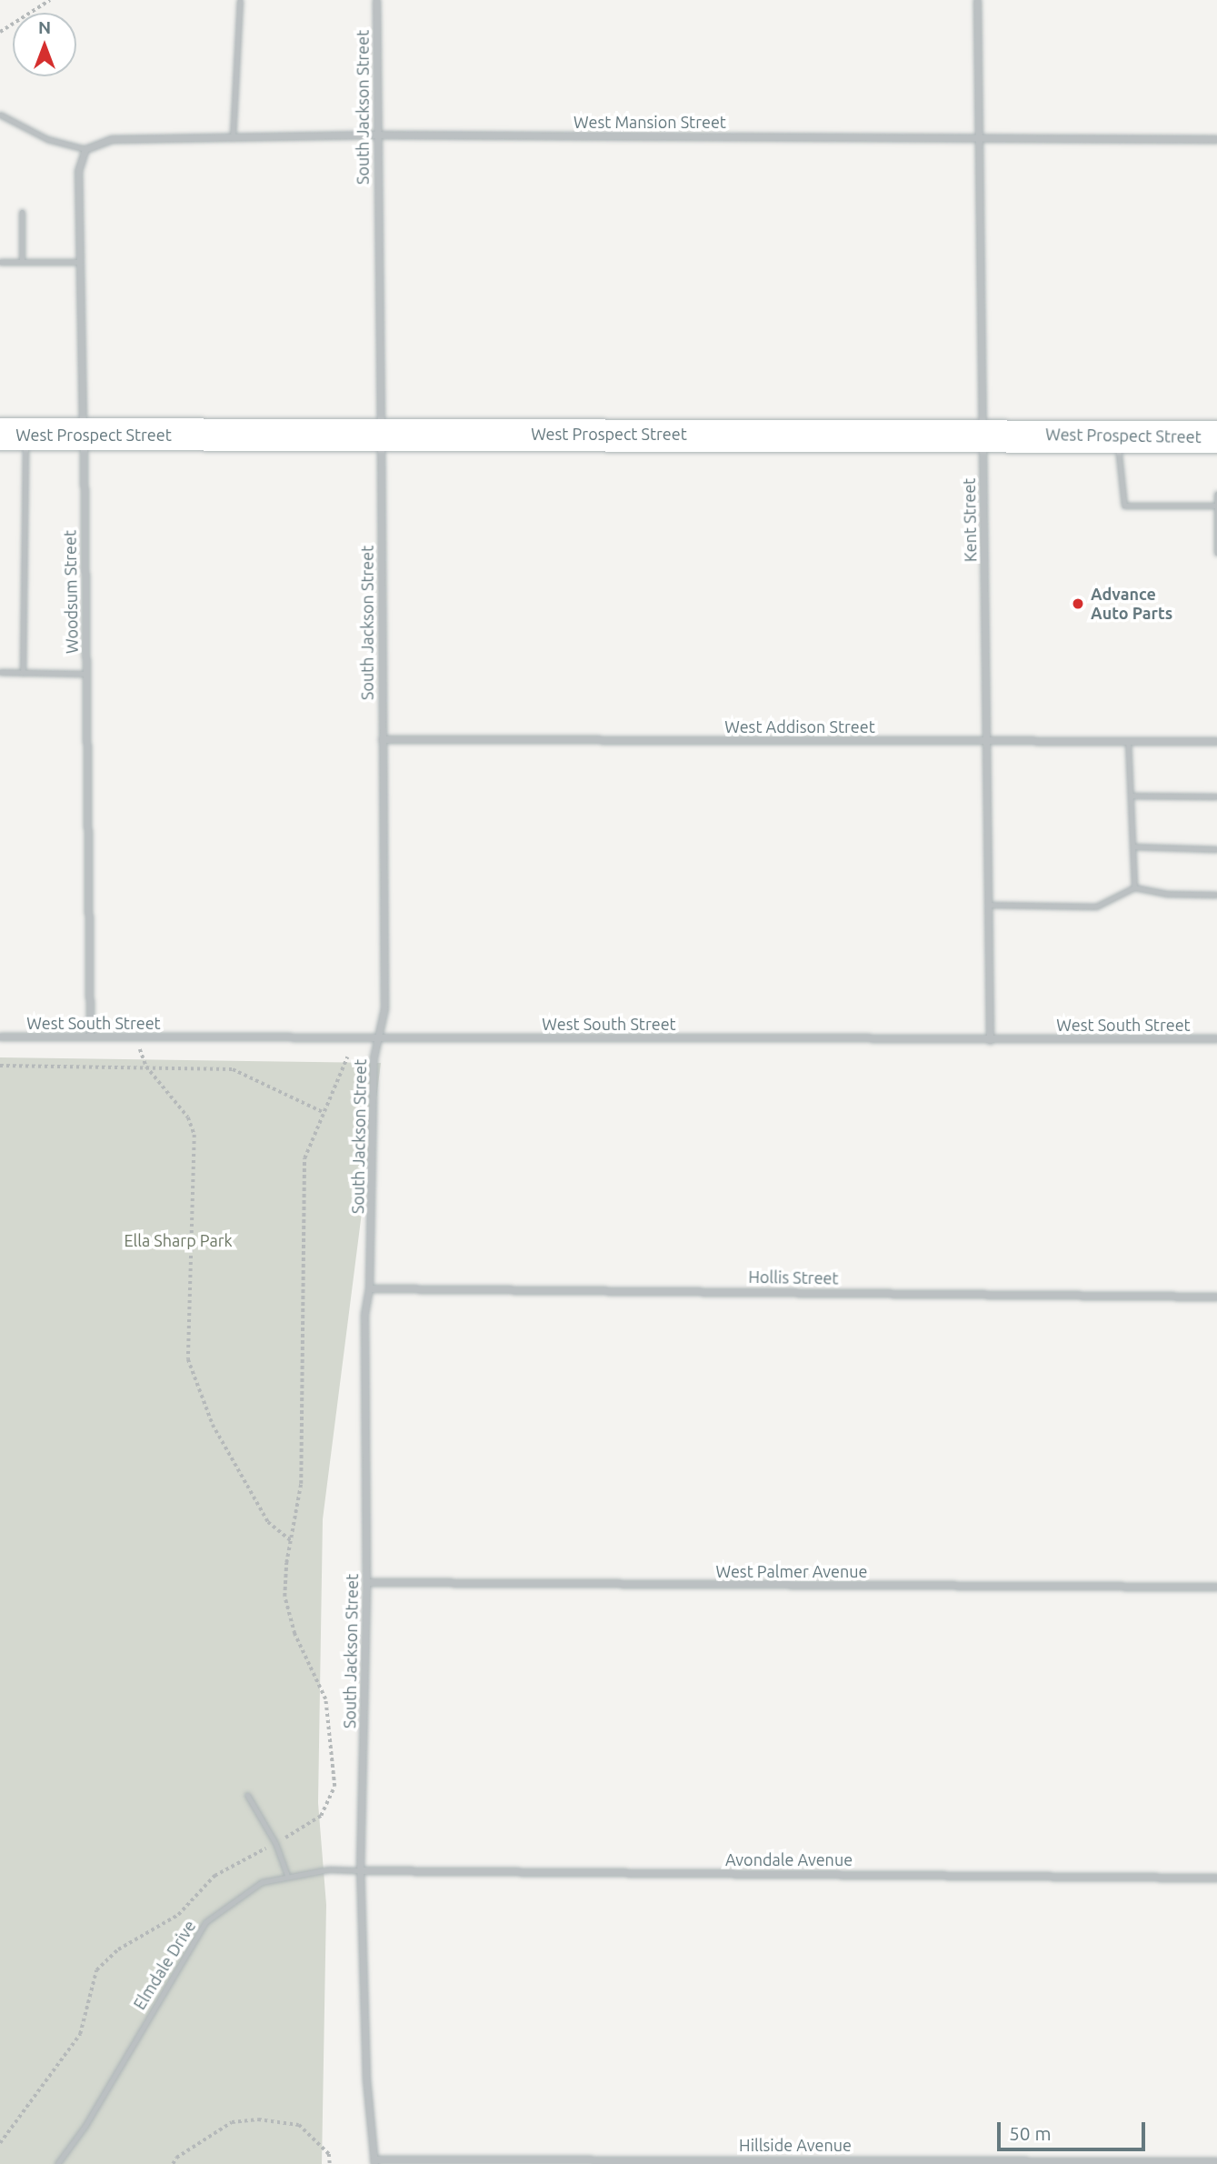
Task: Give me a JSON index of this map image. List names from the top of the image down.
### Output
{
  "streets": {
    "street": [
      "South Jackson Street",
      "West Mansion Street",
      "West Prospect Street",
      "Kent Street",
      "Woodsum Street",
      "West Addison Street",
      "West South Street",
      "Hollis Street",
      "West Palmer Avenue",
      "Avondale Avenue",
      "Hillside Avenue"
    ],
    "lane": ["Elmdale Drive"]
  },
  "crossings": [
    ["South Jackson Street", "West Mansion Street"],
    ["South Jackson Street", "West Prospect Street"],
    ["South Jackson Street", "West Addison Street"],
    ["South Jackson Street", "West South Street"],
    ["South Jackson Street", "Hollis Street"],
    ["South Jackson Street", "West Palmer Avenue"],
    ["South Jackson Street", "Avondale Avenue"],
    ["South Jackson Street", "Elmdale Drive"],
    ["South Jackson Street", "Hillside Avenue"],
    ["West Mansion Street", "Kent Street"],
    ["West Mansion Street", "Woodsum Street"],
    ["West Prospect Street", "Kent Street"],
    ["West Prospect Street", "Woodsum Street"],
    ["Kent Street", "West Addison Street"],
    ["Kent Street", "West South Street"],
    ["Woodsum Street", "West South Street"],
    ["Avondale Avenue", "Elmdale Drive"]
  ],
  "parks": ["Ella Sharp Park"],
  "places": ["Advance Auto Parts"],
  "scale_bar": "50 m",
  "north": "top"
}
